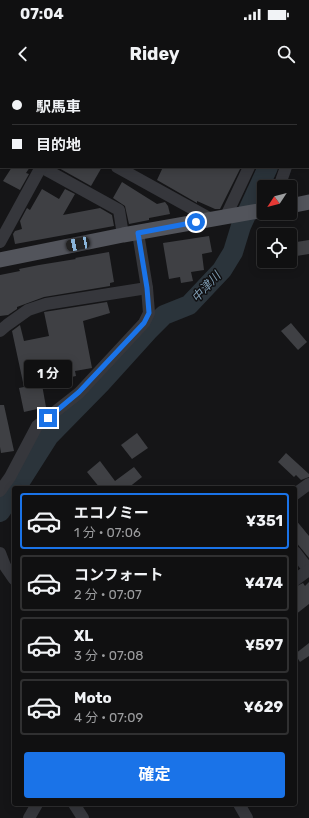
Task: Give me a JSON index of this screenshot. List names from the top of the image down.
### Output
{
  "water": ["中津川"],
  "north": "bottom left",
  "page": {
    "status": "07:04",
    "header": "Ridey",
    "banner": ["駅馬車", "目的地"],
    "bubble": "1 分",
    "list": [
      {
        "name": "エコノミー",
        "note": "1 分 · 07:06",
        "value": "¥351"
      },
      {
        "name": "コンフォート",
        "note": "2 分 · 07:07",
        "value": "¥474"
      },
      {
        "name": "XL",
        "note": "3 分 · 07:08",
        "value": "¥597"
      },
      {
        "name": "Moto",
        "note": "4 分 · 07:09",
        "value": "¥629"
      }
    ],
    "buttons": "確定"
  }
}
